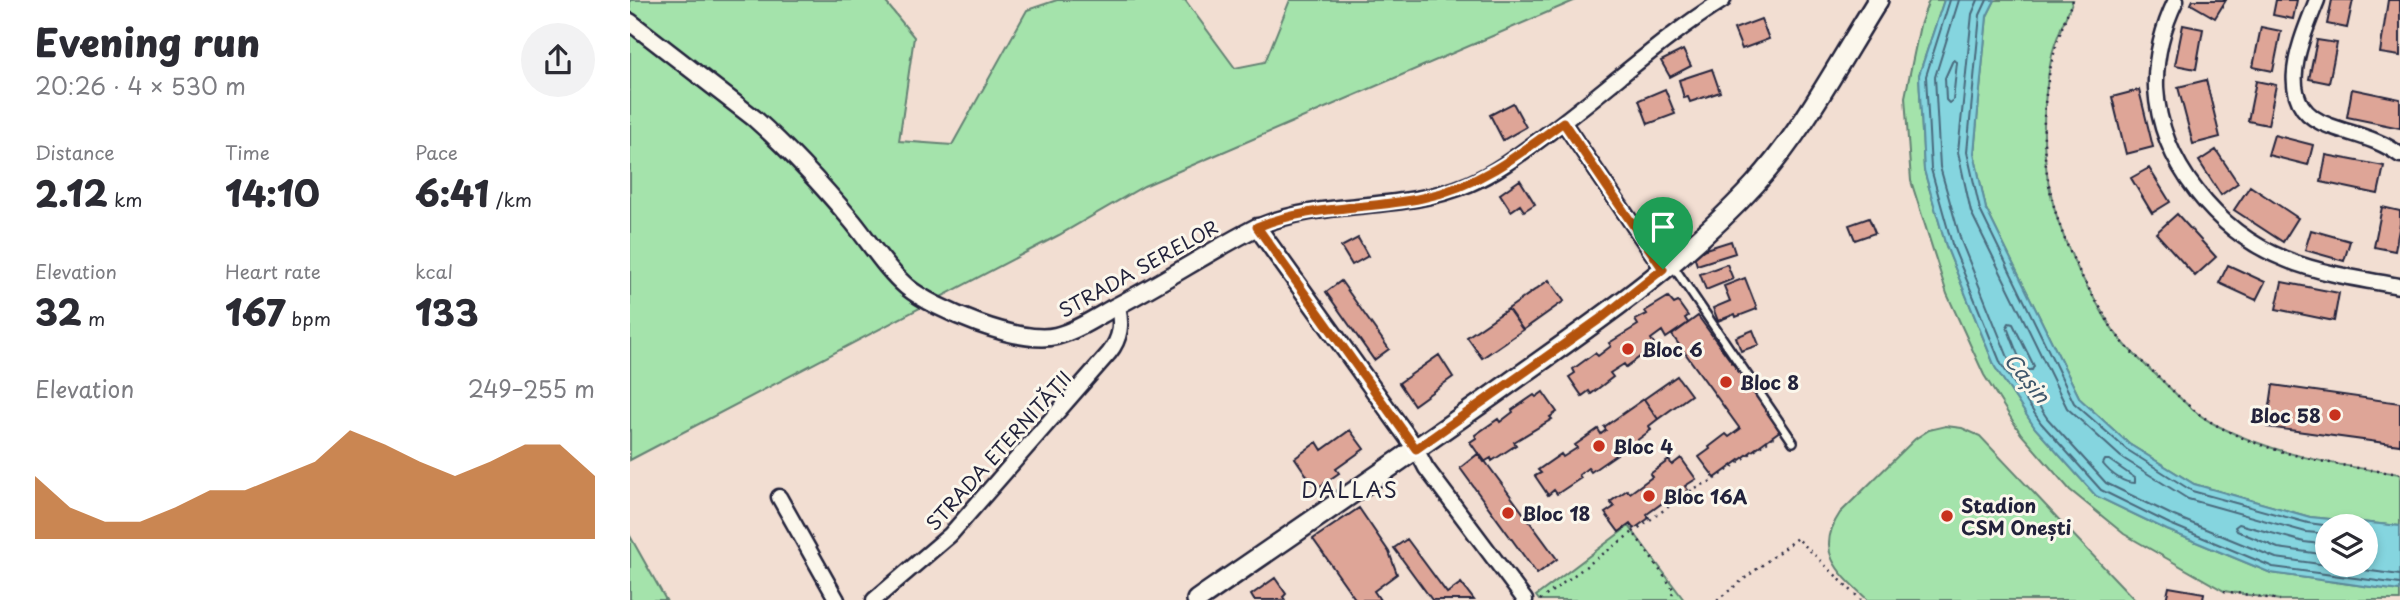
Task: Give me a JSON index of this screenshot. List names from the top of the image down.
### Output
{
  "streets": {
    "street": ["STRADA SERELOR", "STRADA ETERNITĂȚII"]
  },
  "crossings": [
    ["STRADA SERELOR", "STRADA ETERNITĂȚII"]
  ],
  "districts": ["DALLAS"],
  "water": ["Cașin"],
  "places": [
    "Bloc 6",
    "Bloc 8",
    "Bloc 58",
    "Bloc 4",
    "Bloc 16A",
    "Bloc 18",
    "Stadion CSM Onești"
  ],
  "page": {
    "heading": ["Evening run", "20:26 · 4 × 530 m"],
    "stats": [
      ["Distance", "2.12 km"],
      ["Time", "14:10"],
      ["Pace", "6:41 /km"],
      ["Elevation", "32 m"],
      ["Heart rate", "167 bpm"],
      ["kcal", "133"]
    ],
    "chart": ["Elevation", "249–255 m"]
  }
}
